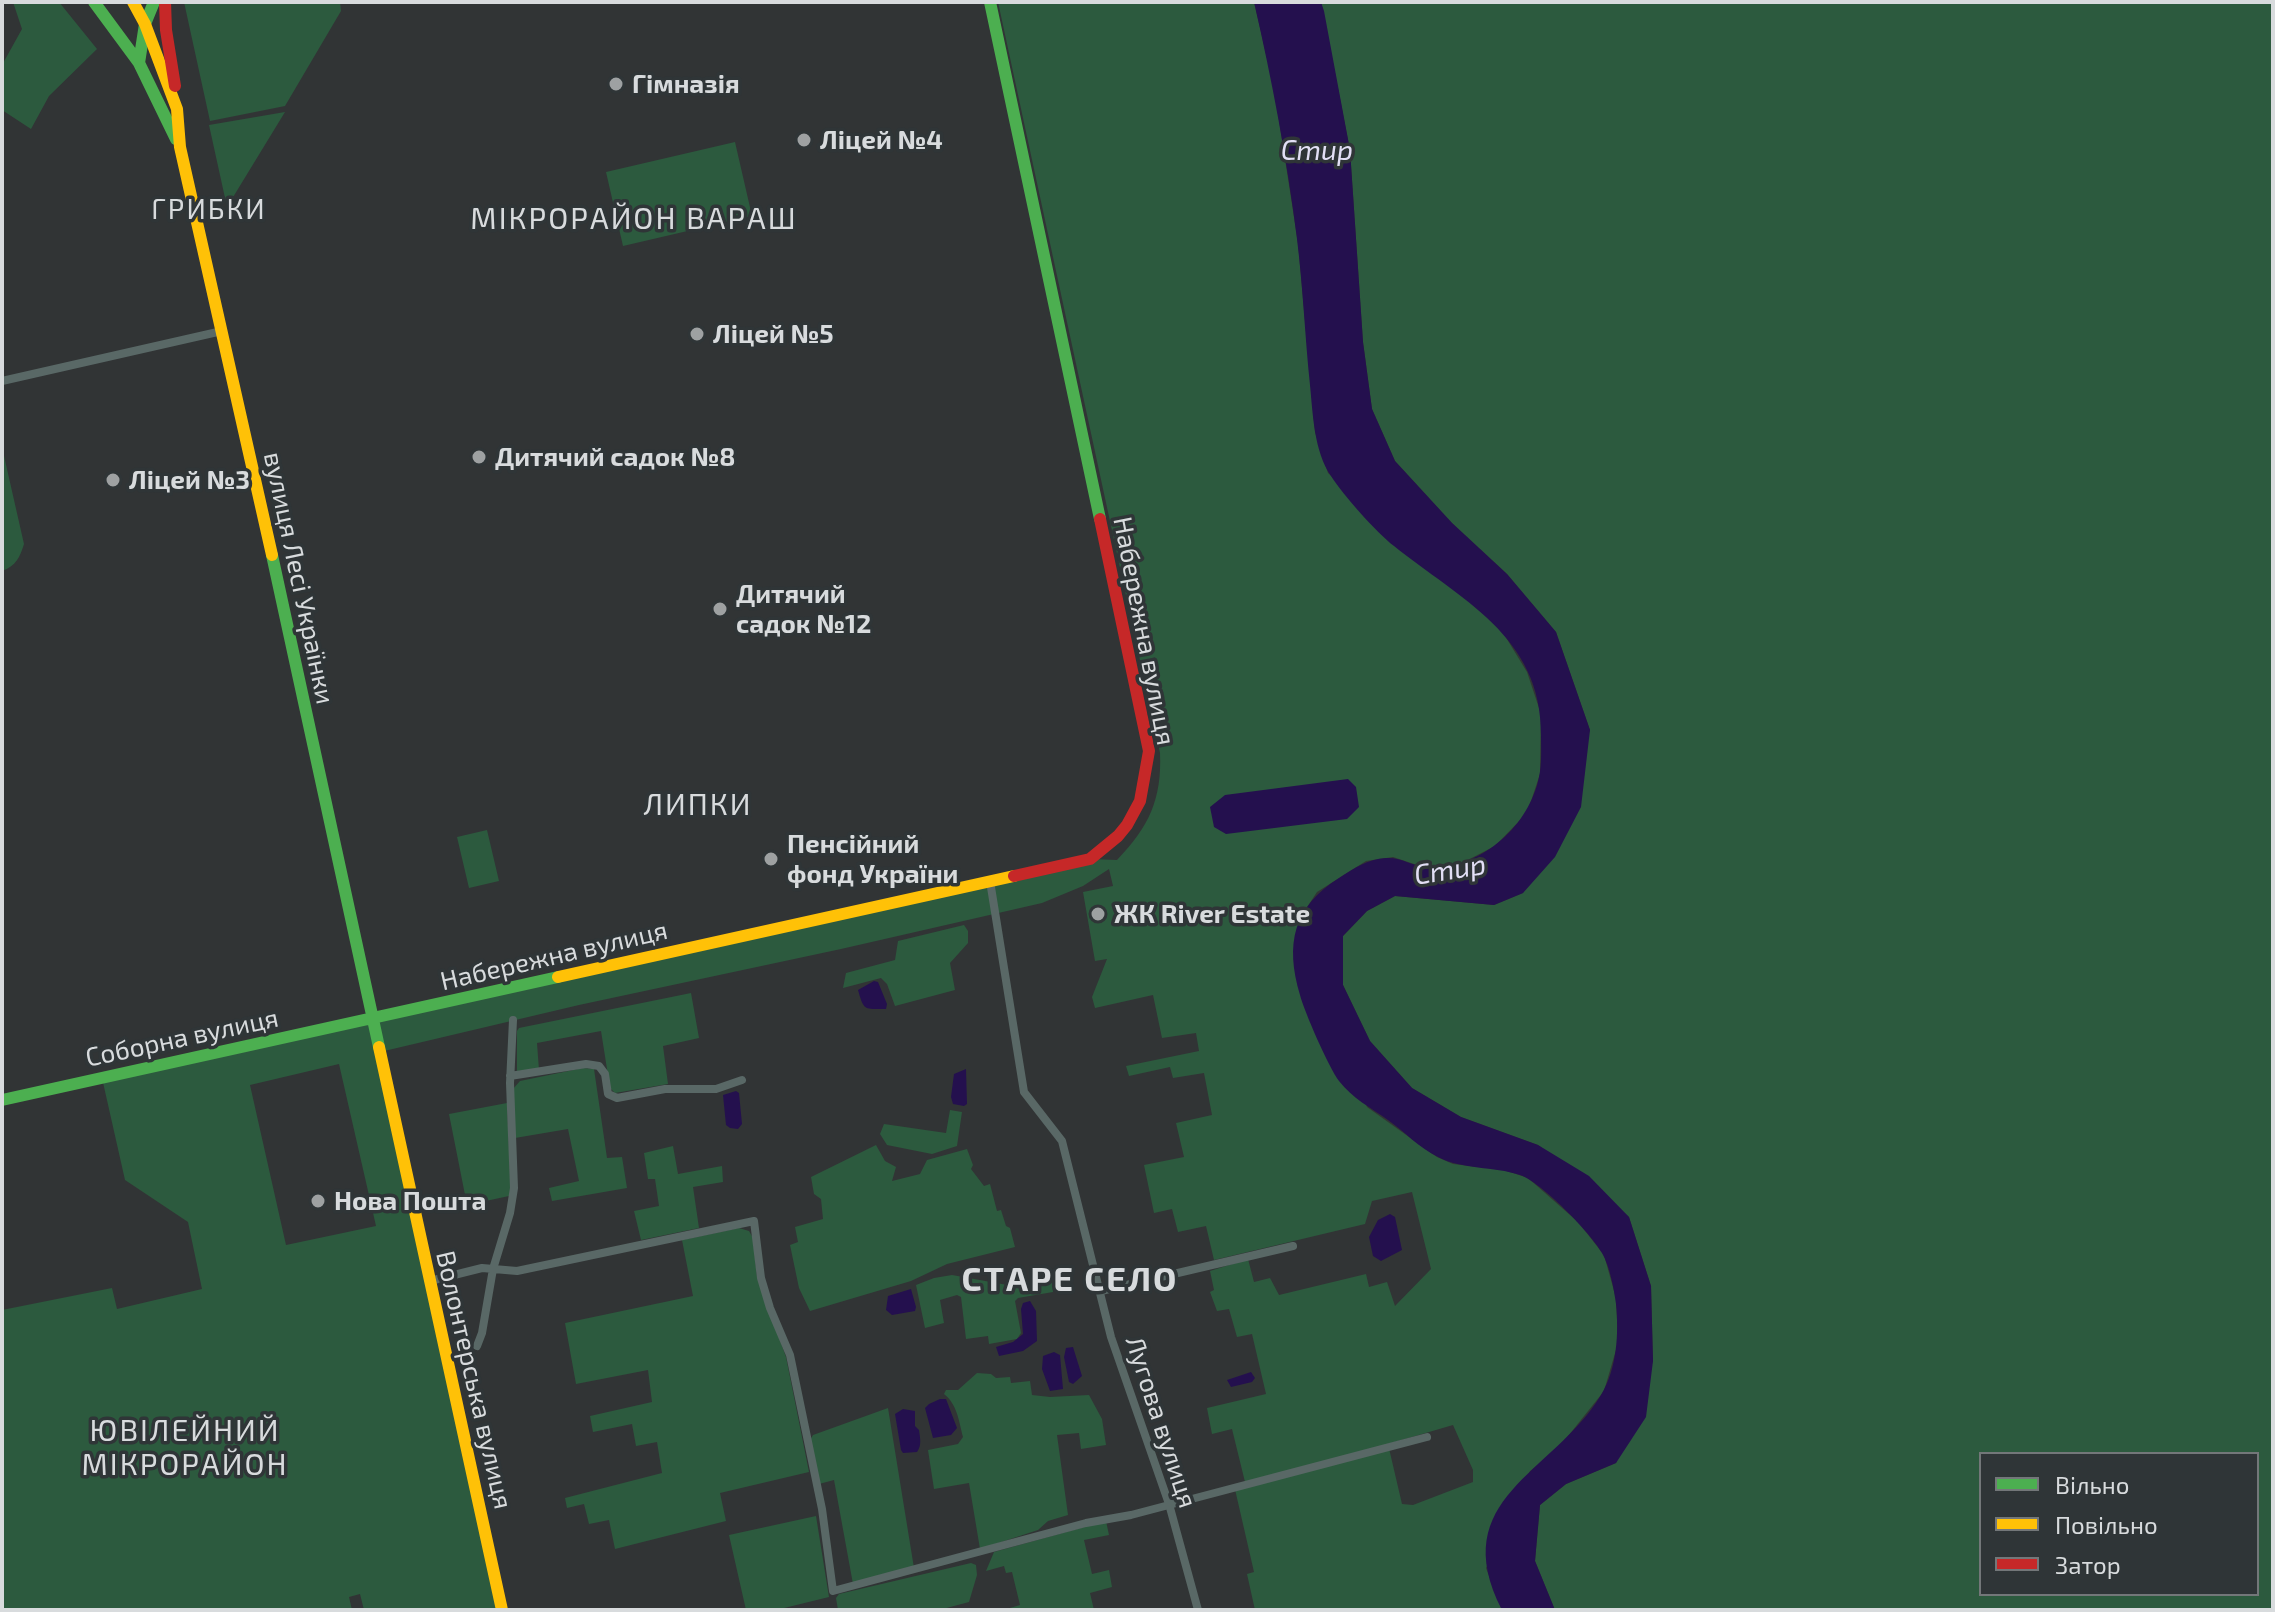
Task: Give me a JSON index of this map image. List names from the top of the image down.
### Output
{
  "streets": {
    "street": [
      "вулиця Лесі Українки",
      "Набережна вулиця",
      "Соборна вулиця",
      "Волонтерська вулиця",
      "Лугова вулиця"
    ]
  },
  "crossings": [
    ["вулиця Лесі Українки", "Набережна вулиця"],
    ["вулиця Лесі Українки", "Соборна вулиця"],
    ["вулиця Лесі Українки", "Волонтерська вулиця"],
    ["Набережна вулиця", "Соборна вулиця"],
    ["Набережна вулиця", "Волонтерська вулиця"],
    ["Набережна вулиця", "Лугова вулиця"],
    ["Соборна вулиця", "Волонтерська вулиця"]
  ],
  "districts": [
    "ГРИБКИ",
    "МІКРОРАЙОН ВАРАШ",
    "ЛИПКИ",
    "СТАРЕ СЕЛО",
    "ЮВІЛЕЙНИЙ МІКРОРАЙОН"
  ],
  "water": ["Стир"],
  "places": [
    "Гімназія",
    "Ліцей №4",
    "Ліцей №5",
    "Дитячий садок №8",
    "Ліцей №3",
    "Дитячий садок №12",
    "Пенсійний фонд України",
    "ЖК River Estate",
    "Нова Пошта"
  ],
  "legend": ["Вільно", "Повільно", "Затор"]
}
